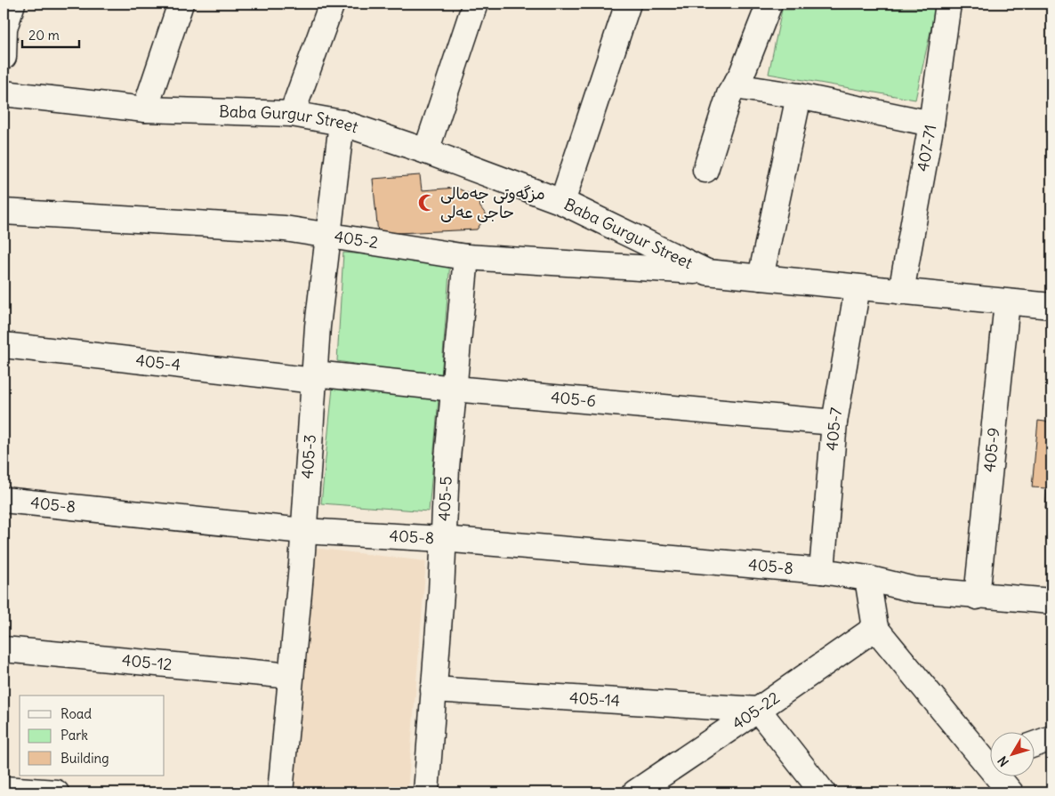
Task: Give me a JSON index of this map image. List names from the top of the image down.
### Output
{
  "streets": {
    "street": [
      "Baba Gurgur Street",
      "407-71",
      "405-2",
      "405-4",
      "405-6",
      "405-7",
      "405-9",
      "405-3",
      "405-5",
      "405-8",
      "405-12",
      "405-14",
      "405-22"
    ]
  },
  "crossings": [
    ["Baba Gurgur Street", "407-71"],
    ["Baba Gurgur Street", "405-2"],
    ["Baba Gurgur Street", "405-7"],
    ["Baba Gurgur Street", "405-9"],
    ["Baba Gurgur Street", "405-3"],
    ["405-2", "405-3"],
    ["405-2", "405-5"],
    ["405-4", "405-6"],
    ["405-4", "405-3"],
    ["405-6", "405-7"],
    ["405-6", "405-3"],
    ["405-6", "405-5"],
    ["405-7", "405-8"],
    ["405-9", "405-8"],
    ["405-3", "405-8"],
    ["405-3", "405-12"],
    ["405-5", "405-8"],
    ["405-5", "405-14"],
    ["405-14", "405-22"]
  ],
  "places": {
    "mosque": ["مزگەوتی جەمالی حاجی عەلی"]
  },
  "legend": ["Road", "Park", "Building"],
  "scale_bar": "20 m",
  "north": "bottom left"
}
